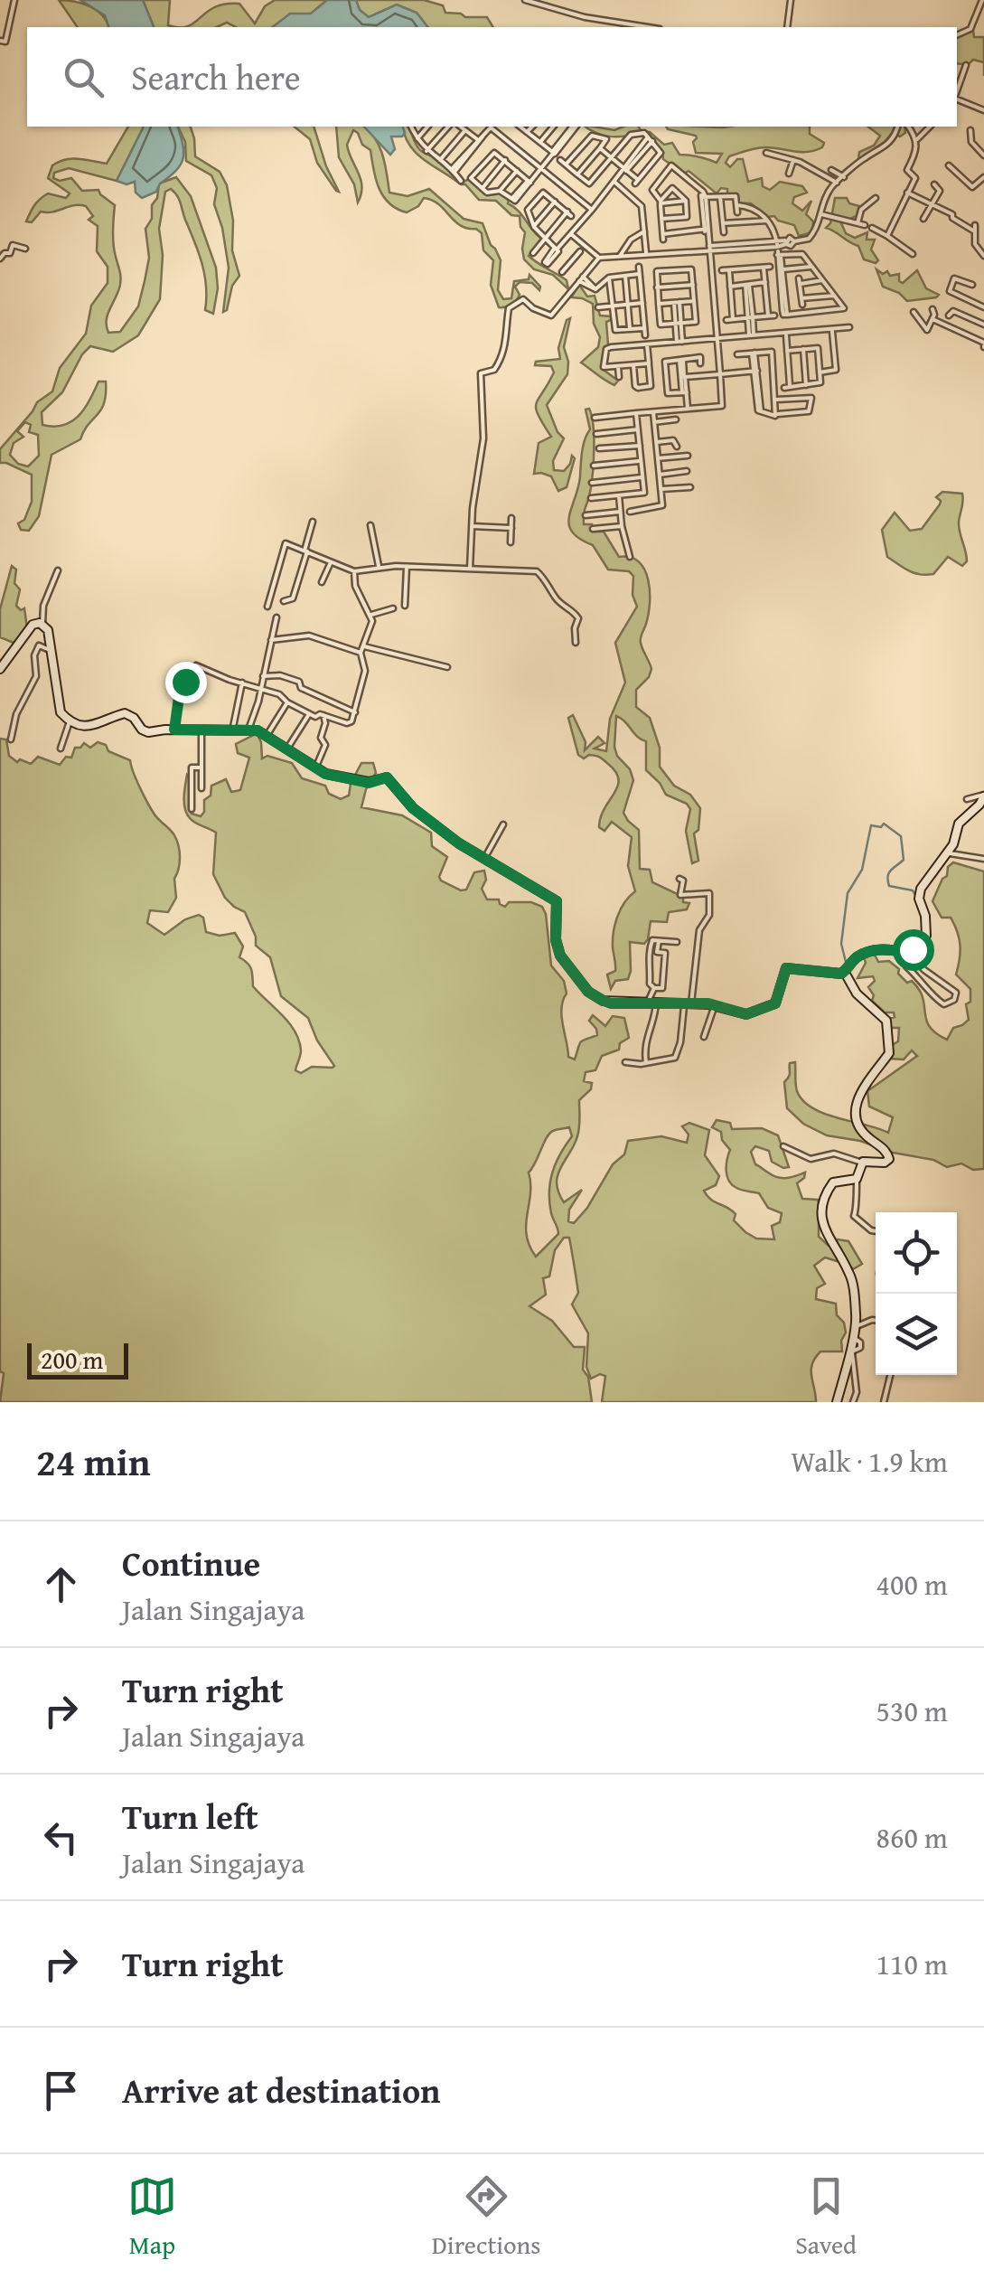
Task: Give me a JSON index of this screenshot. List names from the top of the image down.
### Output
{
  "scale_bar": "200 m",
  "page": {
    "search": "Search here",
    "scale": "200 m",
    "heading": ["24 min", "Walk · 1.9 km"],
    "list": [
      ["Continue", "Jalan Singajaya", "400 m"],
      ["Turn right", "Jalan Singajaya", "530 m"],
      ["Turn left", "Jalan Singajaya", "860 m"],
      ["Turn right", "110 m"],
      "Arrive at destination"
    ],
    "nav": ["Map", "Directions", "Saved"]
  }
}
